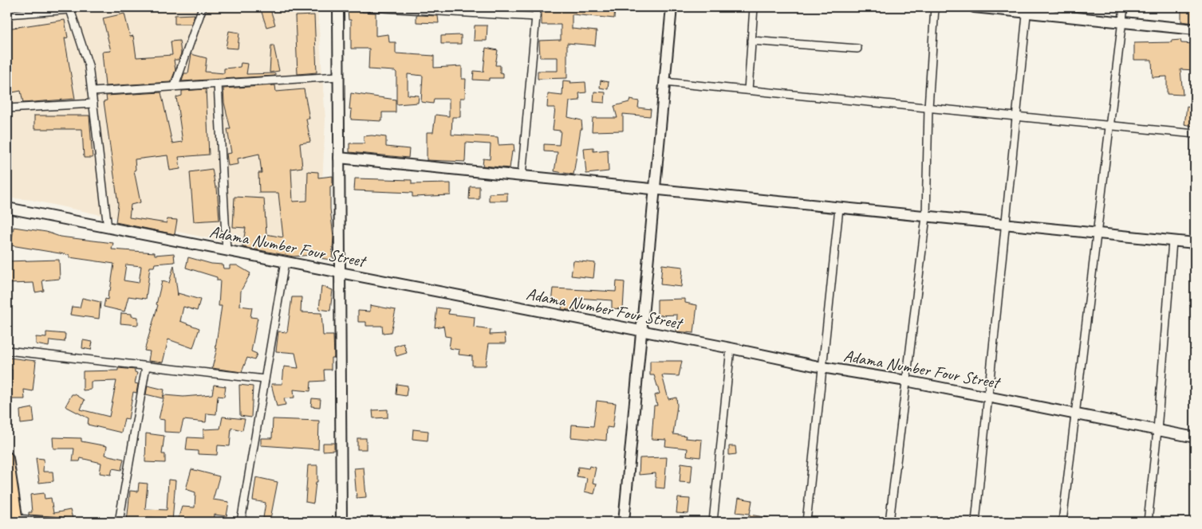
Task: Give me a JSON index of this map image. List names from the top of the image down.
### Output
{
  "streets": {
    "street": ["Adama Number Four Street"]
  }
}
